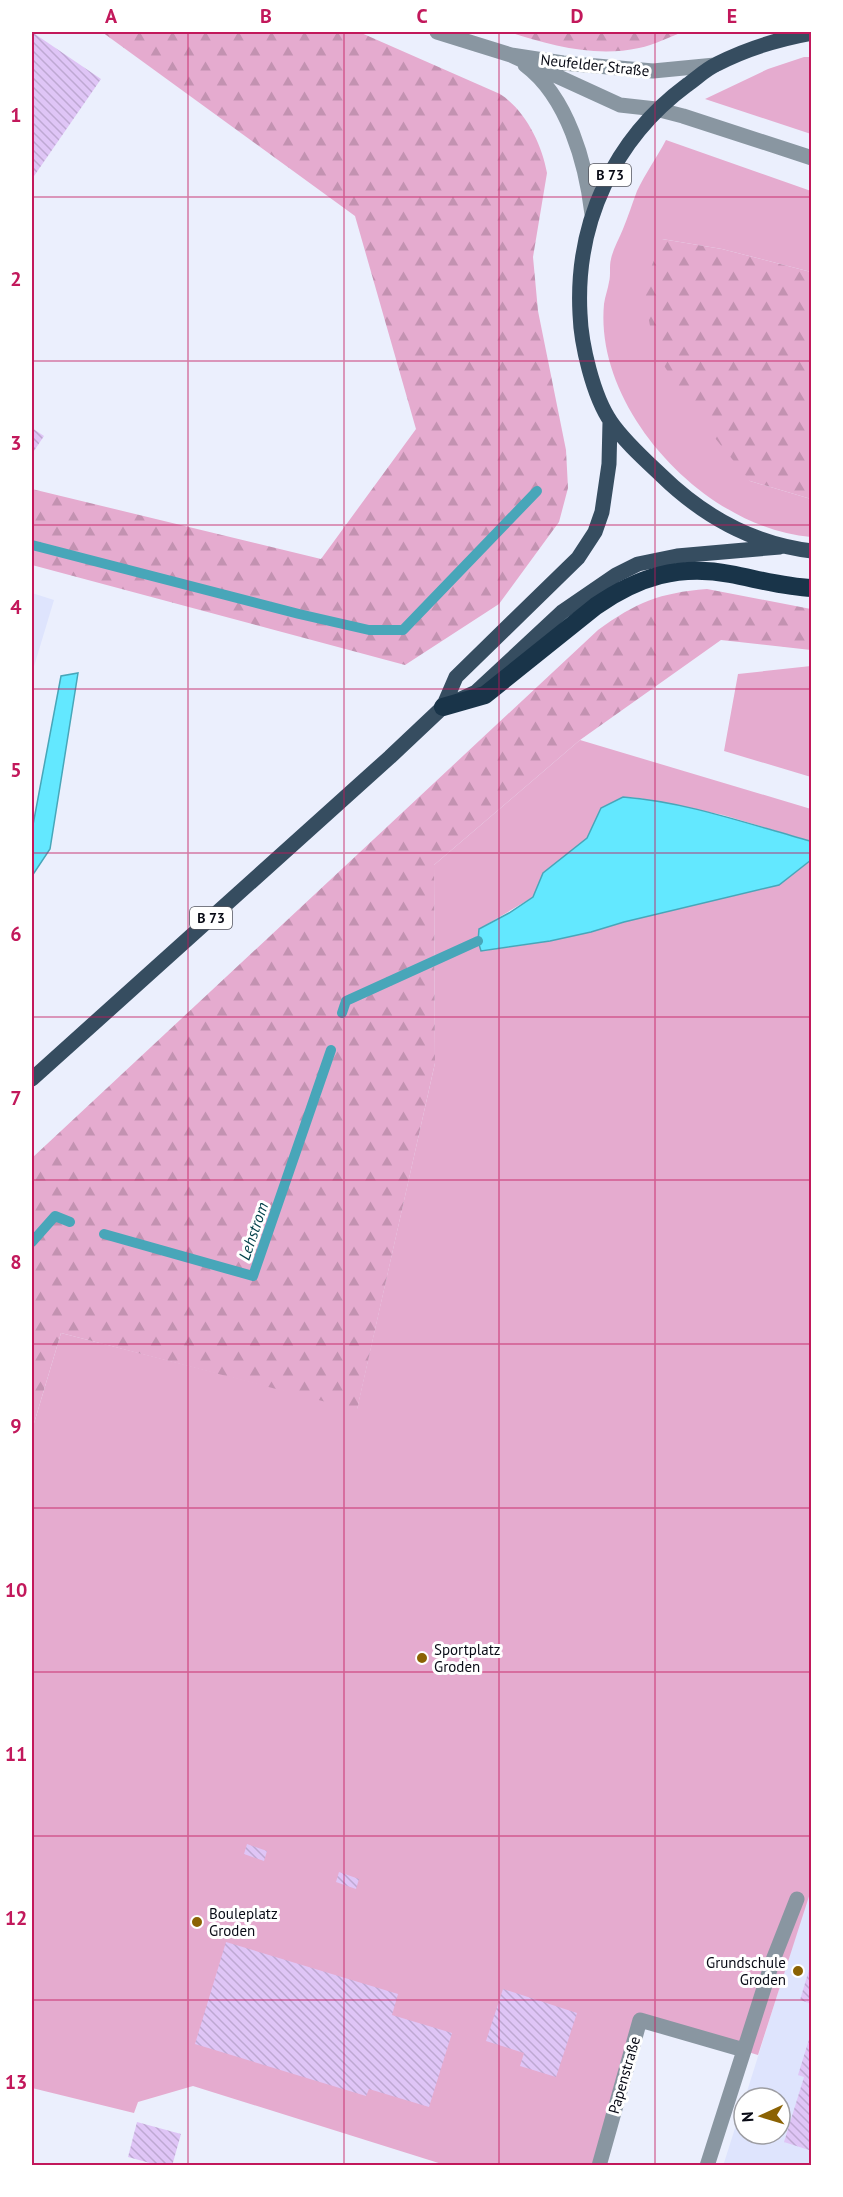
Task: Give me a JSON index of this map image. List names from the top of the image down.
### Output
{
  "streets": {
    "main road": ["B 73"],
    "street": ["Neufelder Straße", "Papenstraße"]
  },
  "crossings": [
    ["Neufelder Straße", "B 73"]
  ],
  "water": ["Lehstrom"],
  "places": ["Sportplatz Groden", "Bouleplatz Groden", "Grundschule Groden"],
  "north": "left",
  "grid": {
    "columns": [
      "A",
      "B",
      "C",
      "D",
      "E"
    ],
    "rows": [
      "1",
      "2",
      "3",
      "4",
      "5",
      "6",
      "7",
      "8",
      "9",
      "10",
      "11",
      "12",
      "13"
    ]
  }
}
